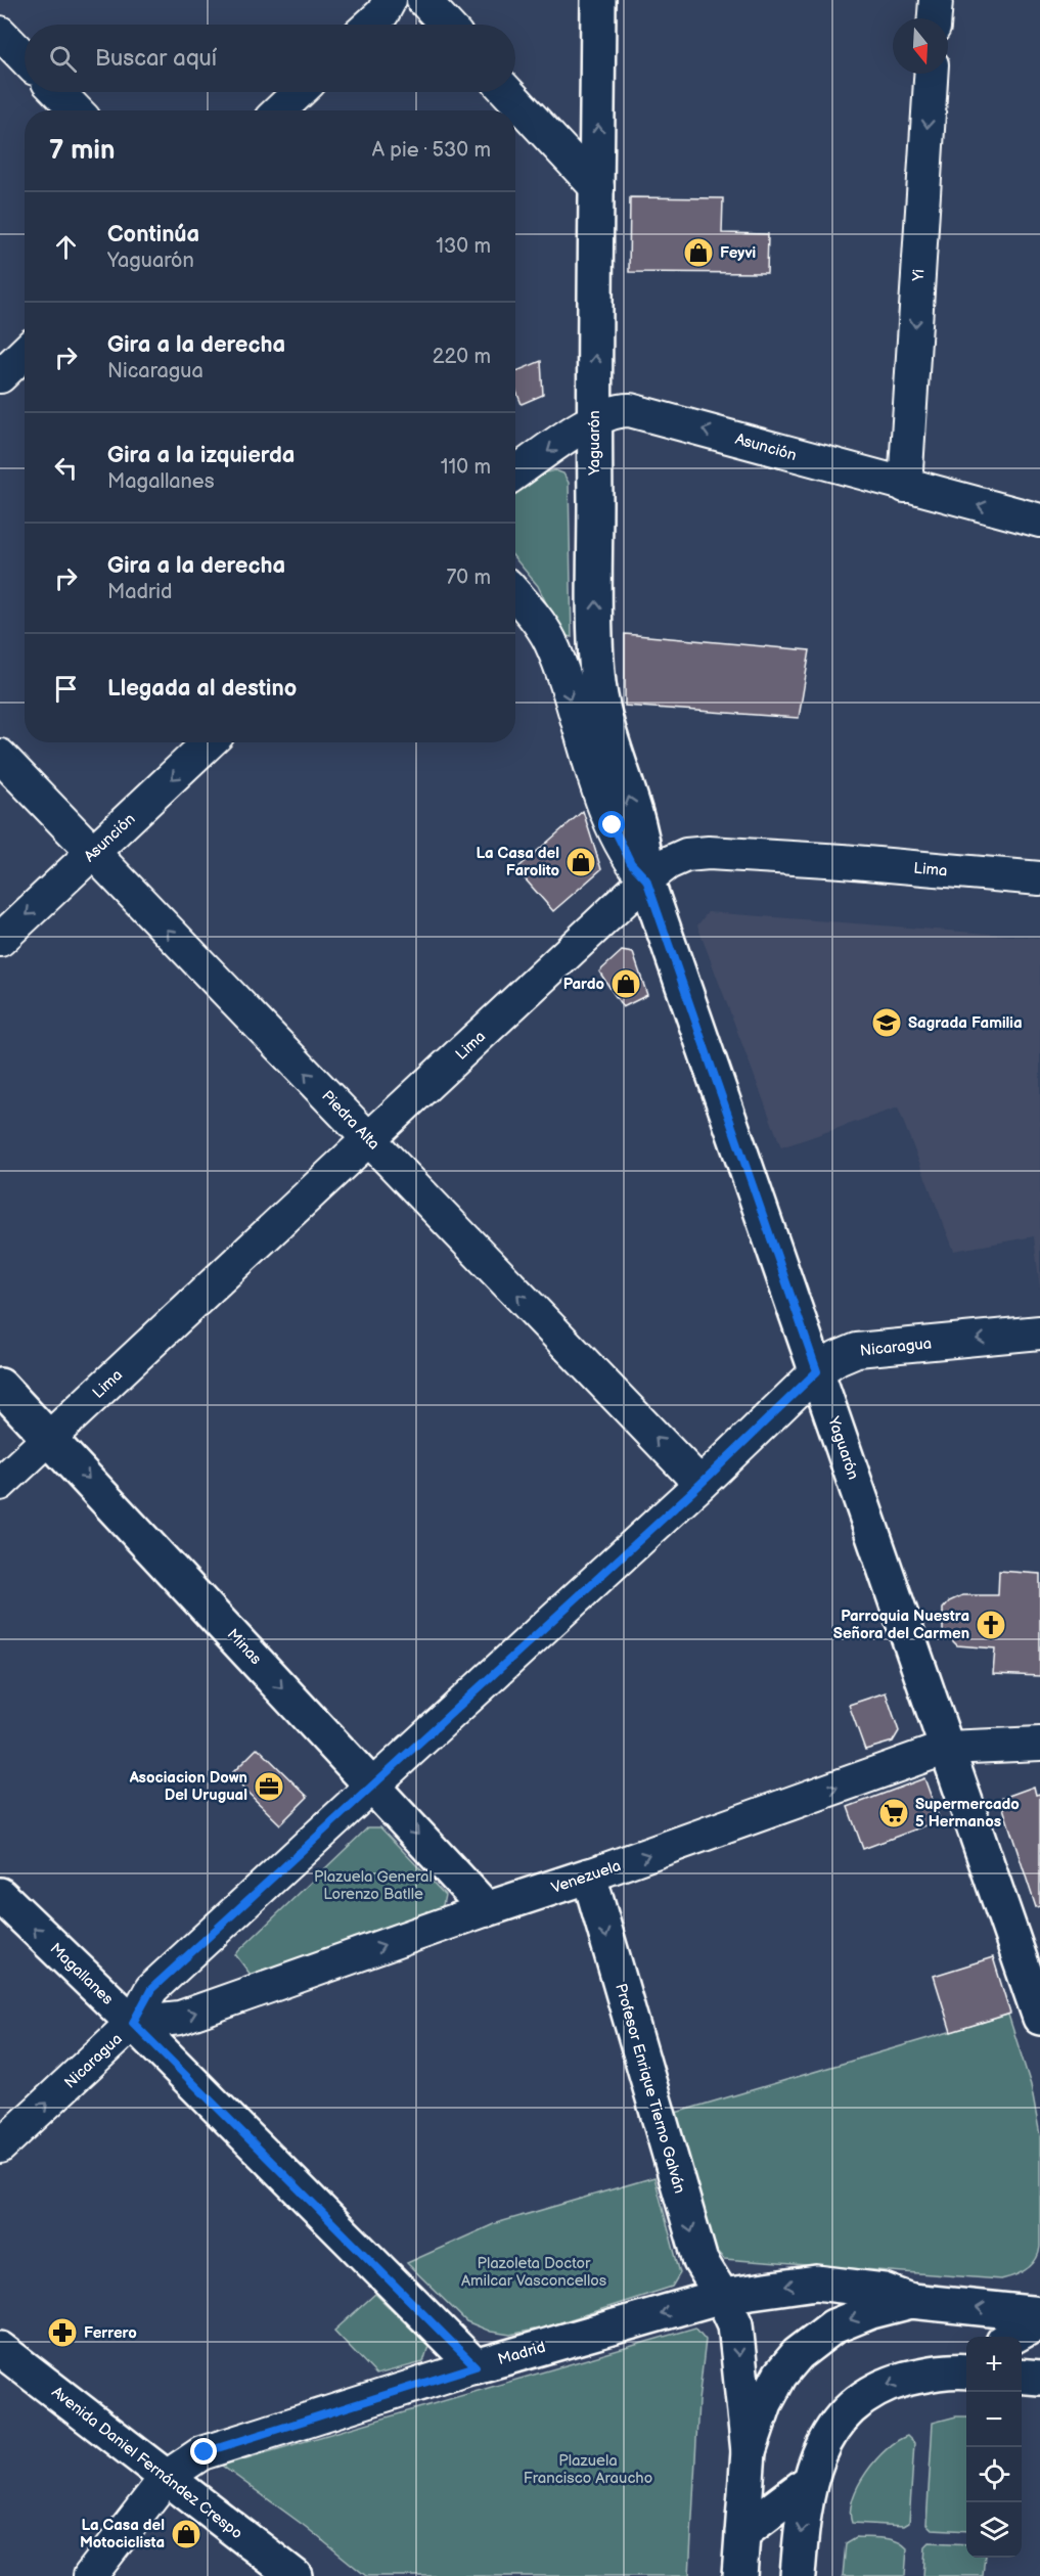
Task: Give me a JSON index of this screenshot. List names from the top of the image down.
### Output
{
  "streets": {
    "street": [
      "Yi",
      "Yaguarón",
      "Asunción",
      "Lima",
      "Piedra Alta",
      "Nicaragua",
      "Minas",
      "Venezuela",
      "Magallanes",
      "Profesor Enrique Tierno Galván",
      "Madrid",
      "Avenida Daniel Fernández Crespo"
    ]
  },
  "crossings": [
    ["Yi", "Asunción"],
    ["Yaguarón", "Asunción"],
    ["Yaguarón", "Lima"],
    ["Yaguarón", "Nicaragua"],
    ["Yaguarón", "Venezuela"],
    ["Asunción", "Piedra Alta"],
    ["Lima", "Piedra Alta"],
    ["Lima", "Minas"],
    ["Piedra Alta", "Nicaragua"],
    ["Nicaragua", "Minas"],
    ["Nicaragua", "Venezuela"],
    ["Nicaragua", "Magallanes"],
    ["Minas", "Venezuela"],
    ["Venezuela", "Magallanes"],
    ["Venezuela", "Profesor Enrique Tierno Galván"],
    ["Magallanes", "Madrid"],
    ["Profesor Enrique Tierno Galván", "Madrid"],
    ["Madrid", "Avenida Daniel Fernández Crespo"]
  ],
  "one_way": [
    "Yi",
    "Asunción",
    "Piedra Alta",
    "Minas",
    "Venezuela",
    "Profesor Enrique Tierno Galván",
    "Madrid"
  ],
  "parks": ["Plazuela General Lorenzo Batlle", "Plazoleta Doctor Amilcar Vasconcellos", "Plazuela Francisco Araucho"],
  "places": {
    "shop": [
      "Feyvi",
      "La Casa del Farolito",
      "Pardo",
      "La Casa del Motociclista"
    ],
    "school or university": ["Sagrada Familia"],
    "church": ["Parroquia Nuestra Señora del Carmen"],
    "office": ["Asociacion Down Del Urugual"],
    "supermarket": ["Supermercado 5 Hermanos"],
    "pharmacy": ["Ferrero"]
  },
  "north": "bottom",
  "page": {
    "search": "Buscar aquí",
    "heading": ["7 min", "A pie · 530 m"],
    "list": [
      ["Continúa", "Yaguarón", "130 m"],
      ["Gira a la derecha", "Nicaragua", "220 m"],
      ["Gira a la izquierda", "Magallanes", "110 m"],
      ["Gira a la derecha", "Madrid", "70 m"],
      "Llegada al destino"
    ],
    "map_buttons": ["+", "−"]
  }
}
